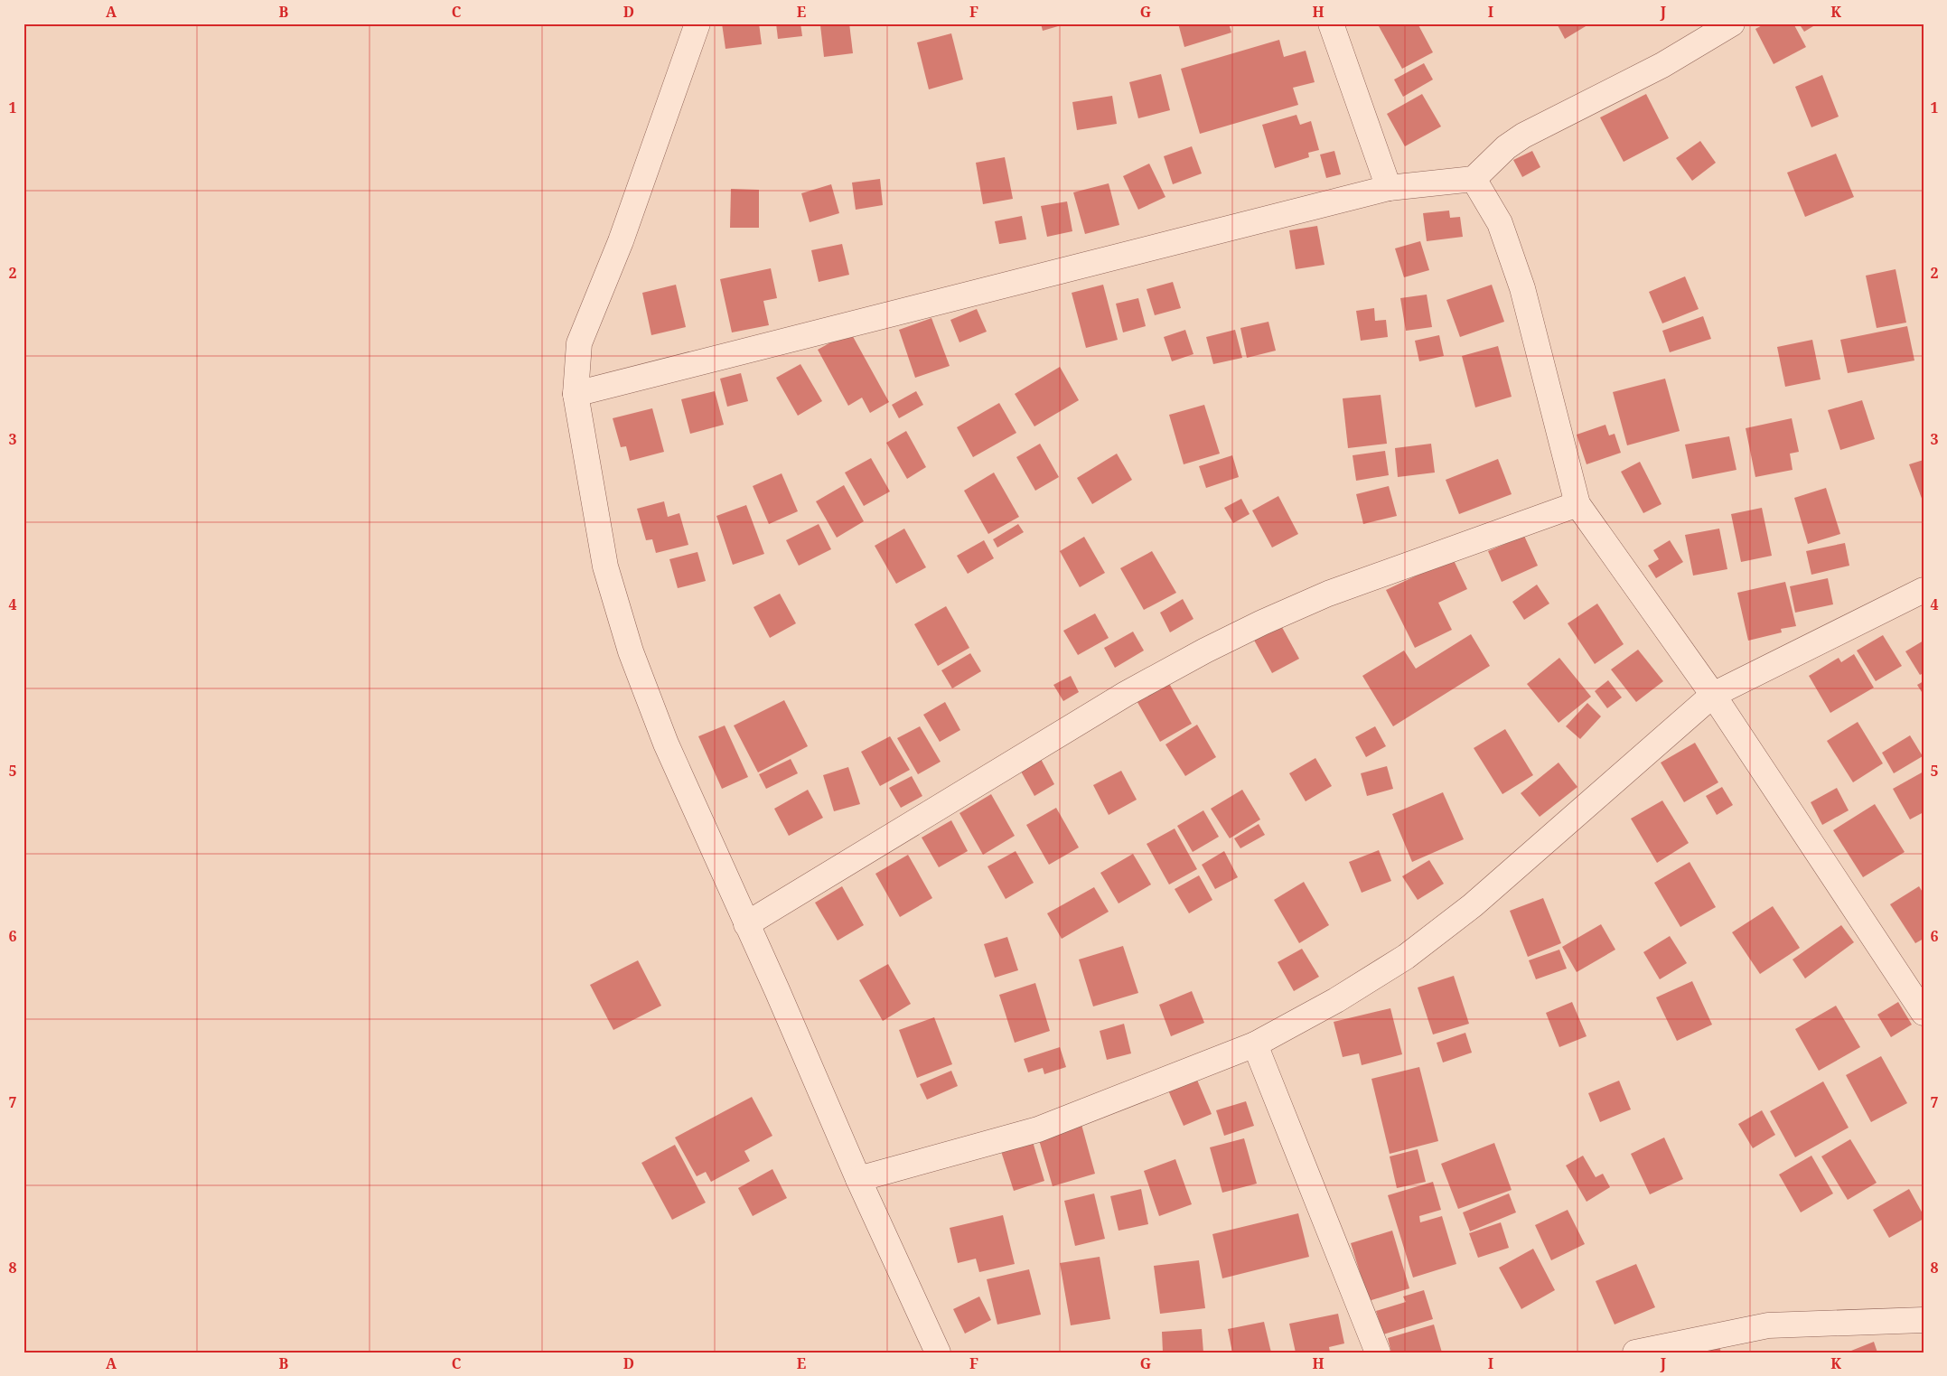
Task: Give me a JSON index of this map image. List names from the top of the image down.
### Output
{
  "grid": {
    "columns": [
      "A",
      "B",
      "C",
      "D",
      "E",
      "F",
      "G",
      "H",
      "I",
      "J",
      "K"
    ],
    "rows": [
      "1",
      "2",
      "3",
      "4",
      "5",
      "6",
      "7",
      "8"
    ]
  }
}
